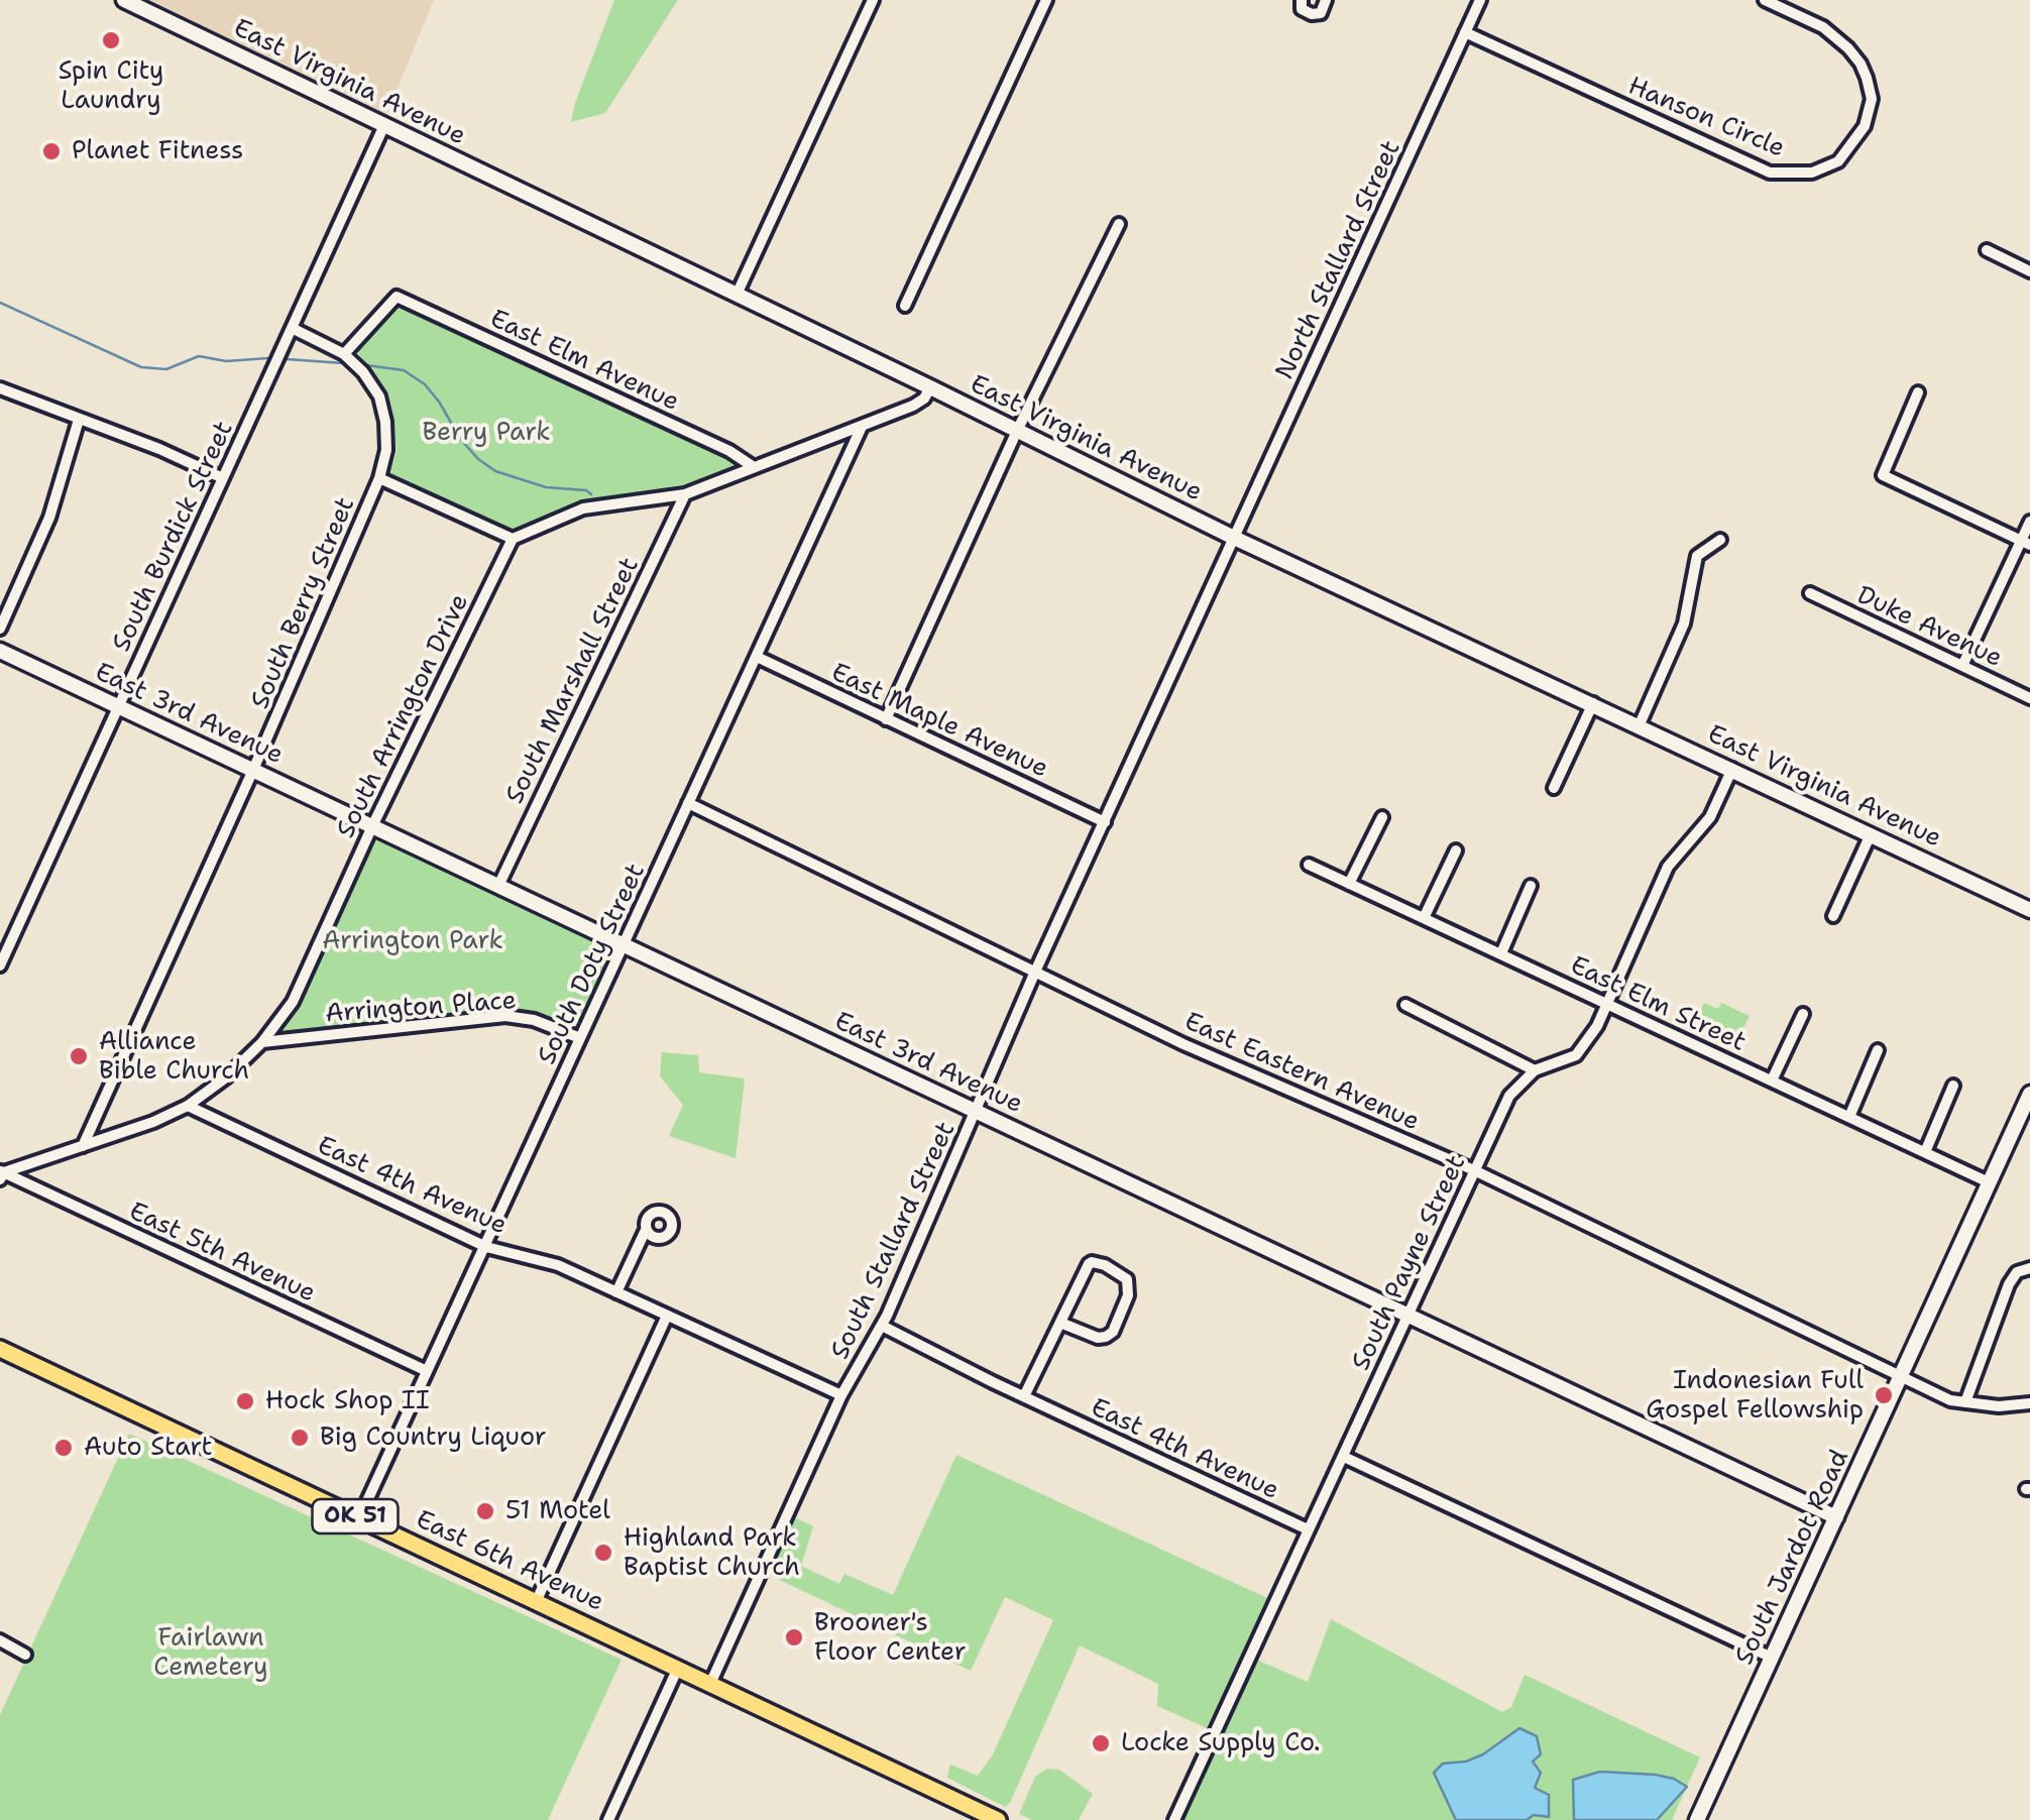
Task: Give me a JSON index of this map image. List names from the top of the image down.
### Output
{
  "streets": {
    "main road": ["OK 51", "East 6th Avenue"],
    "street": [
      "East Virginia Avenue",
      "Hanson Circle",
      "North Stallard Street",
      "East Elm Avenue",
      "South Burdick Street",
      "South Berry Street",
      "Duke Avenue",
      "South Marshall Street",
      "East 3rd Avenue",
      "South Arrington Drive",
      "East Maple Avenue",
      "South Doty Street",
      "East Elm Street",
      "Arrington Place",
      "East Eastern Avenue",
      "East 4th Avenue",
      "South Stallard Street",
      "East 5th Avenue",
      "South Payne Street",
      "South Jardot Road"
    ]
  },
  "crossings": [
    ["East Virginia Avenue", "North Stallard Street"],
    ["East Virginia Avenue", "South Burdick Street"],
    ["East Virginia Avenue", "South Stallard Street"],
    ["East Virginia Avenue", "South Payne Street"],
    ["Hanson Circle", "North Stallard Street"],
    ["North Stallard Street", "South Stallard Street"],
    ["East Elm Avenue", "South Berry Street"],
    ["South Burdick Street", "South Berry Street"],
    ["South Burdick Street", "East 3rd Avenue"],
    ["South Berry Street", "East 3rd Avenue"],
    ["South Berry Street", "South Arrington Drive"],
    ["South Marshall Street", "East 3rd Avenue"],
    ["East 3rd Avenue", "South Arrington Drive"],
    ["East 3rd Avenue", "South Doty Street"],
    ["East 3rd Avenue", "South Stallard Street"],
    ["East 3rd Avenue", "South Payne Street"],
    ["East 3rd Avenue", "South Jardot Road"],
    ["South Arrington Drive", "Arrington Place"],
    ["South Arrington Drive", "East 4th Avenue"],
    ["South Arrington Drive", "East 5th Avenue"],
    ["East Maple Avenue", "South Doty Street"],
    ["East Maple Avenue", "South Stallard Street"],
    ["South Doty Street", "Arrington Place"],
    ["South Doty Street", "East Eastern Avenue"],
    ["South Doty Street", "East 4th Avenue"],
    ["South Doty Street", "East 5th Avenue"],
    ["South Doty Street", "East 6th Avenue"],
    ["East Elm Street", "South Payne Street"],
    ["East Elm Street", "South Jardot Road"],
    ["East Eastern Avenue", "South Stallard Street"],
    ["East Eastern Avenue", "South Payne Street"],
    ["East Eastern Avenue", "South Jardot Road"],
    ["East 4th Avenue", "South Stallard Street"],
    ["East 4th Avenue", "South Payne Street"],
    ["South Stallard Street", "East 6th Avenue"]
  ],
  "parks": ["Berry Park", "Arrington Park", "Fairlawn Cemetery"],
  "places": [
    "Spin City Laundry",
    "Planet Fitness",
    "Alliance Bible Church",
    "Indonesian Full Gospel Fellowship",
    "Hock Shop II",
    "Big Country Liquor",
    "Auto Start",
    "51 Motel",
    "Highland Park Baptist Church",
    "Brooner's Floor Center",
    "Locke Supply Co."
  ]
}
